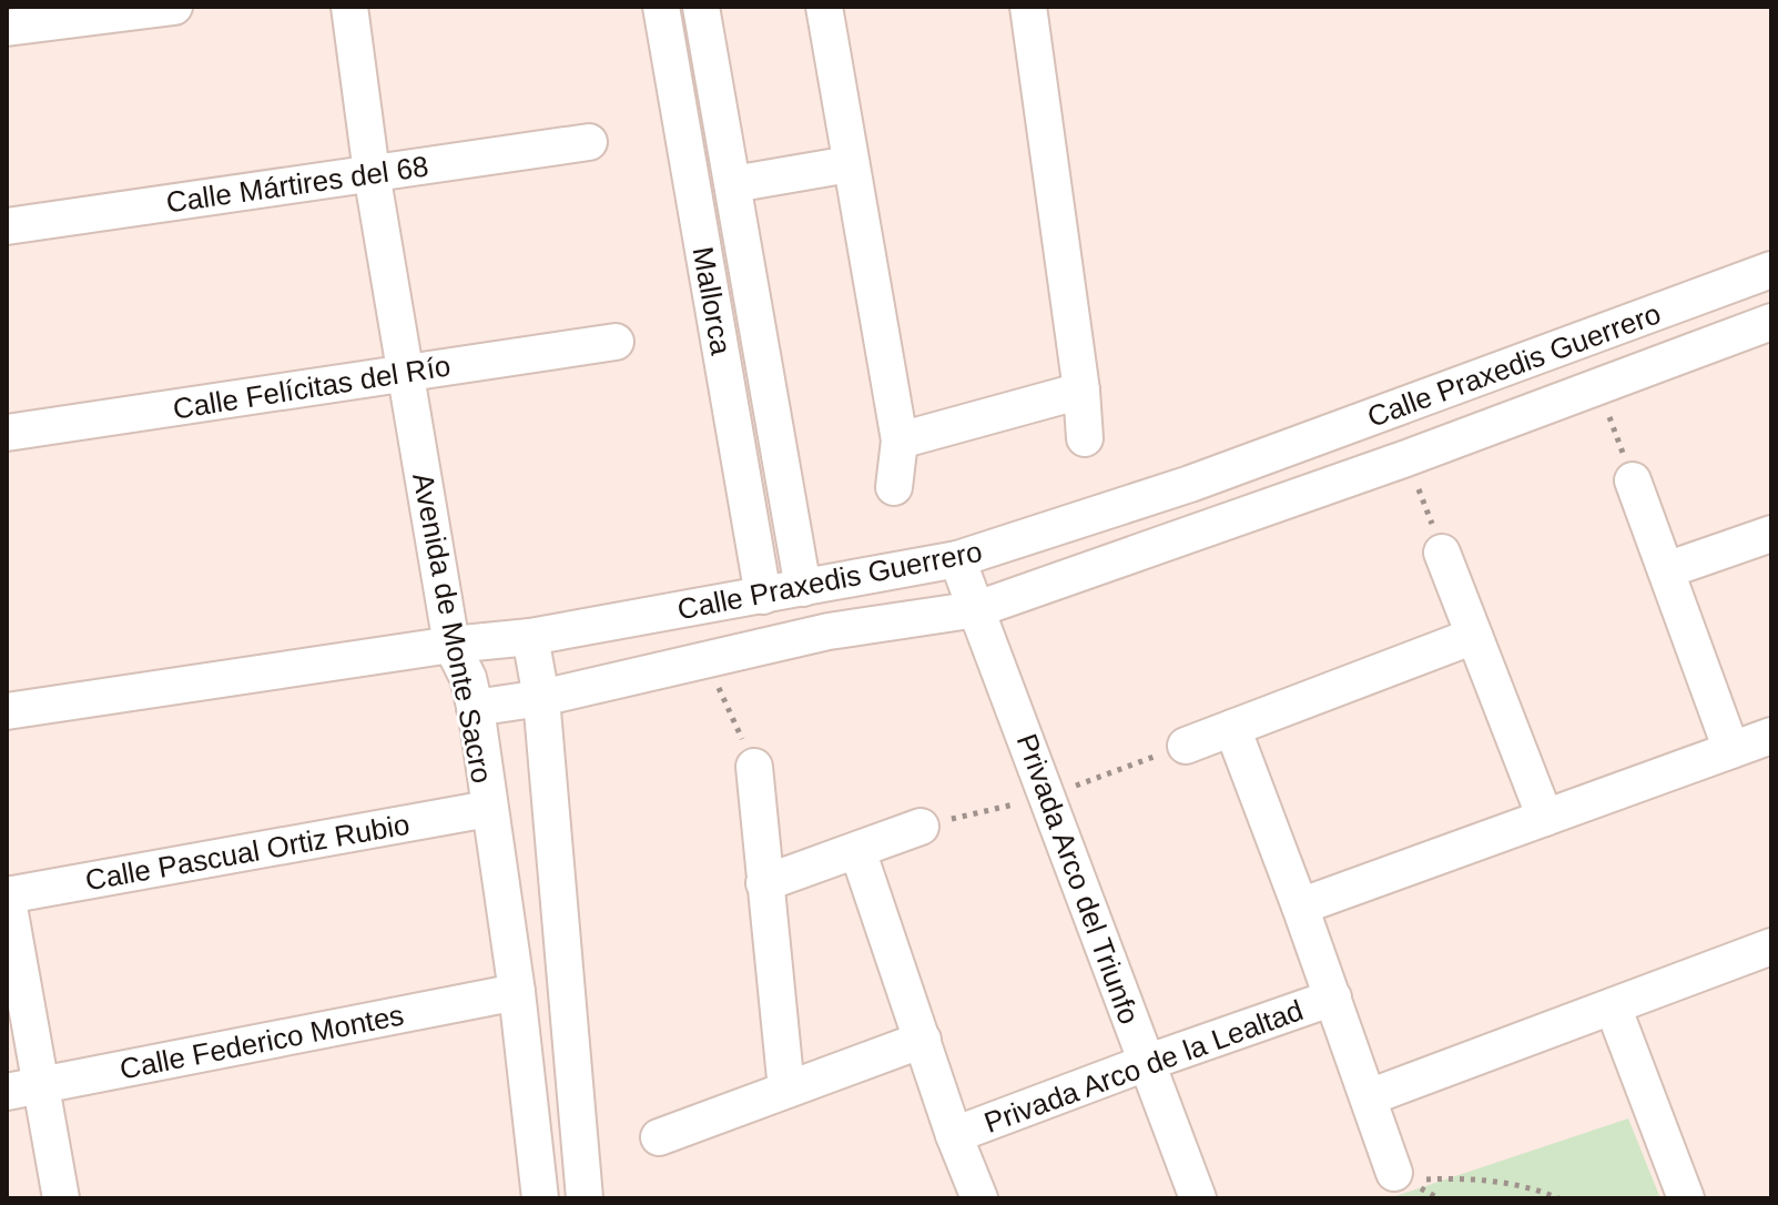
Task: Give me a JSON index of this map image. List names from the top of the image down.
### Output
{
  "streets": {
    "street": [
      "Calle Mártires del 68",
      "Mallorca",
      "Calle Praxedis Guerrero",
      "Calle Felícitas del Río",
      "Avenida de Monte Sacro",
      "Calle Pascual Ortiz Rubio",
      "Privada Arco del Triunfo",
      "Calle Federico Montes",
      "Privada Arco de la Lealtad"
    ]
  },
  "crossings": [
    ["Calle Mártires del 68", "Avenida de Monte Sacro"],
    ["Mallorca", "Calle Praxedis Guerrero"],
    ["Calle Praxedis Guerrero", "Avenida de Monte Sacro"],
    ["Calle Praxedis Guerrero", "Privada Arco del Triunfo"],
    ["Calle Felícitas del Río", "Avenida de Monte Sacro"],
    ["Avenida de Monte Sacro", "Calle Pascual Ortiz Rubio"],
    ["Avenida de Monte Sacro", "Calle Federico Montes"],
    ["Privada Arco del Triunfo", "Privada Arco de la Lealtad"]
  ]
}
